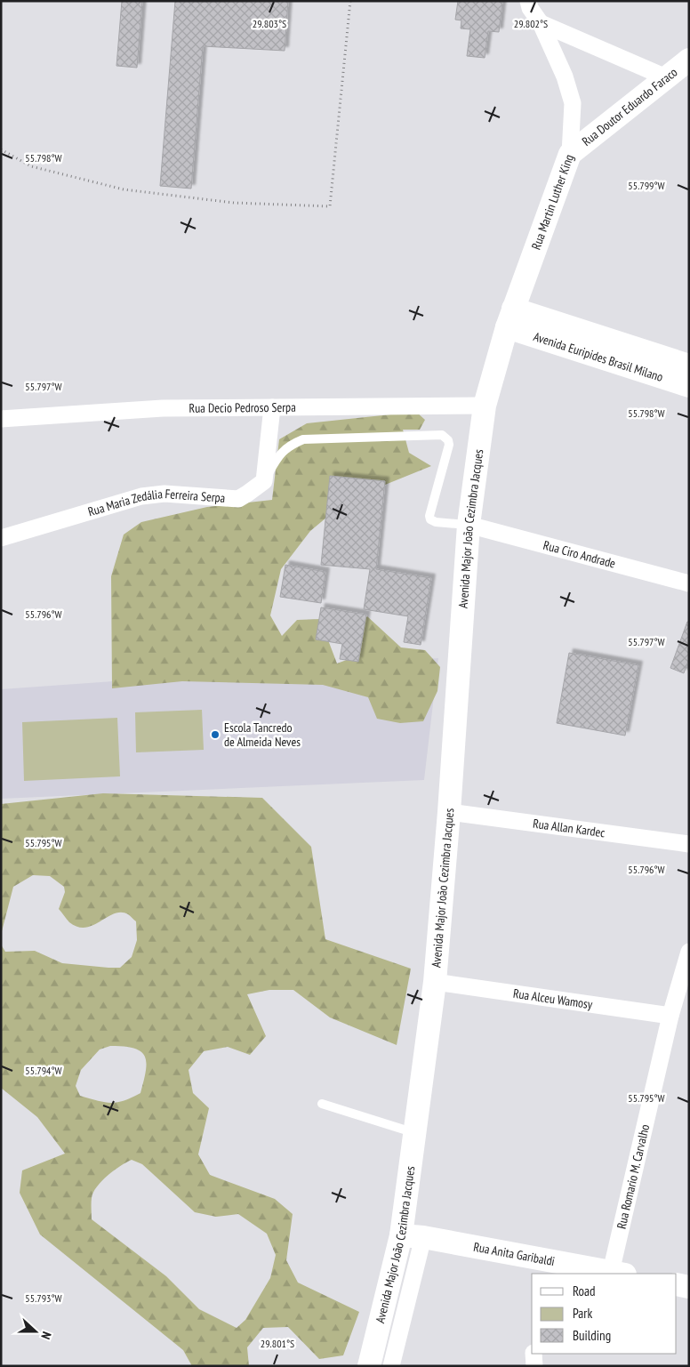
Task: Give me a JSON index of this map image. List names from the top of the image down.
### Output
{
  "streets": {
    "street": [
      "Rua Doutor Eduardo Faraco",
      "Rua Martin Luther King",
      "Avenida Euripides Brasil Milano",
      "Rua Decio Pedroso Serpa",
      "Rua Maria Zedália Ferreira Serpa",
      "Avenida Major João Cezimbra Jacques",
      "Rua Ciro Andrade",
      "Rua Allan Kardec",
      "Rua Alceu Wamosy",
      "Rua Romario M. Carvalho",
      "Rua Anita Garibaldi"
    ]
  },
  "crossings": [
    ["Rua Doutor Eduardo Faraco", "Rua Martin Luther King"],
    ["Rua Martin Luther King", "Avenida Euripides Brasil Milano"],
    ["Rua Martin Luther King", "Rua Decio Pedroso Serpa"],
    ["Rua Martin Luther King", "Avenida Major João Cezimbra Jacques"],
    ["Rua Decio Pedroso Serpa", "Avenida Major João Cezimbra Jacques"],
    ["Avenida Major João Cezimbra Jacques", "Rua Ciro Andrade"],
    ["Avenida Major João Cezimbra Jacques", "Rua Allan Kardec"],
    ["Avenida Major João Cezimbra Jacques", "Rua Alceu Wamosy"],
    ["Avenida Major João Cezimbra Jacques", "Rua Anita Garibaldi"],
    ["Rua Alceu Wamosy", "Rua Romario M. Carvalho"],
    ["Rua Romario M. Carvalho", "Rua Anita Garibaldi"]
  ],
  "places": ["Escola Tancredo de Almeida Neves"],
  "legend": ["Road", "Park", "Building"],
  "north": "right",
  "coordinates": [
    "29.803°S",
    "29.802°S",
    "55.798°W",
    "55.799°W",
    "55.797°W",
    "55.796°W",
    "55.795°W",
    "55.794°W",
    "55.793°W",
    "29.801°S"
  ]
}
